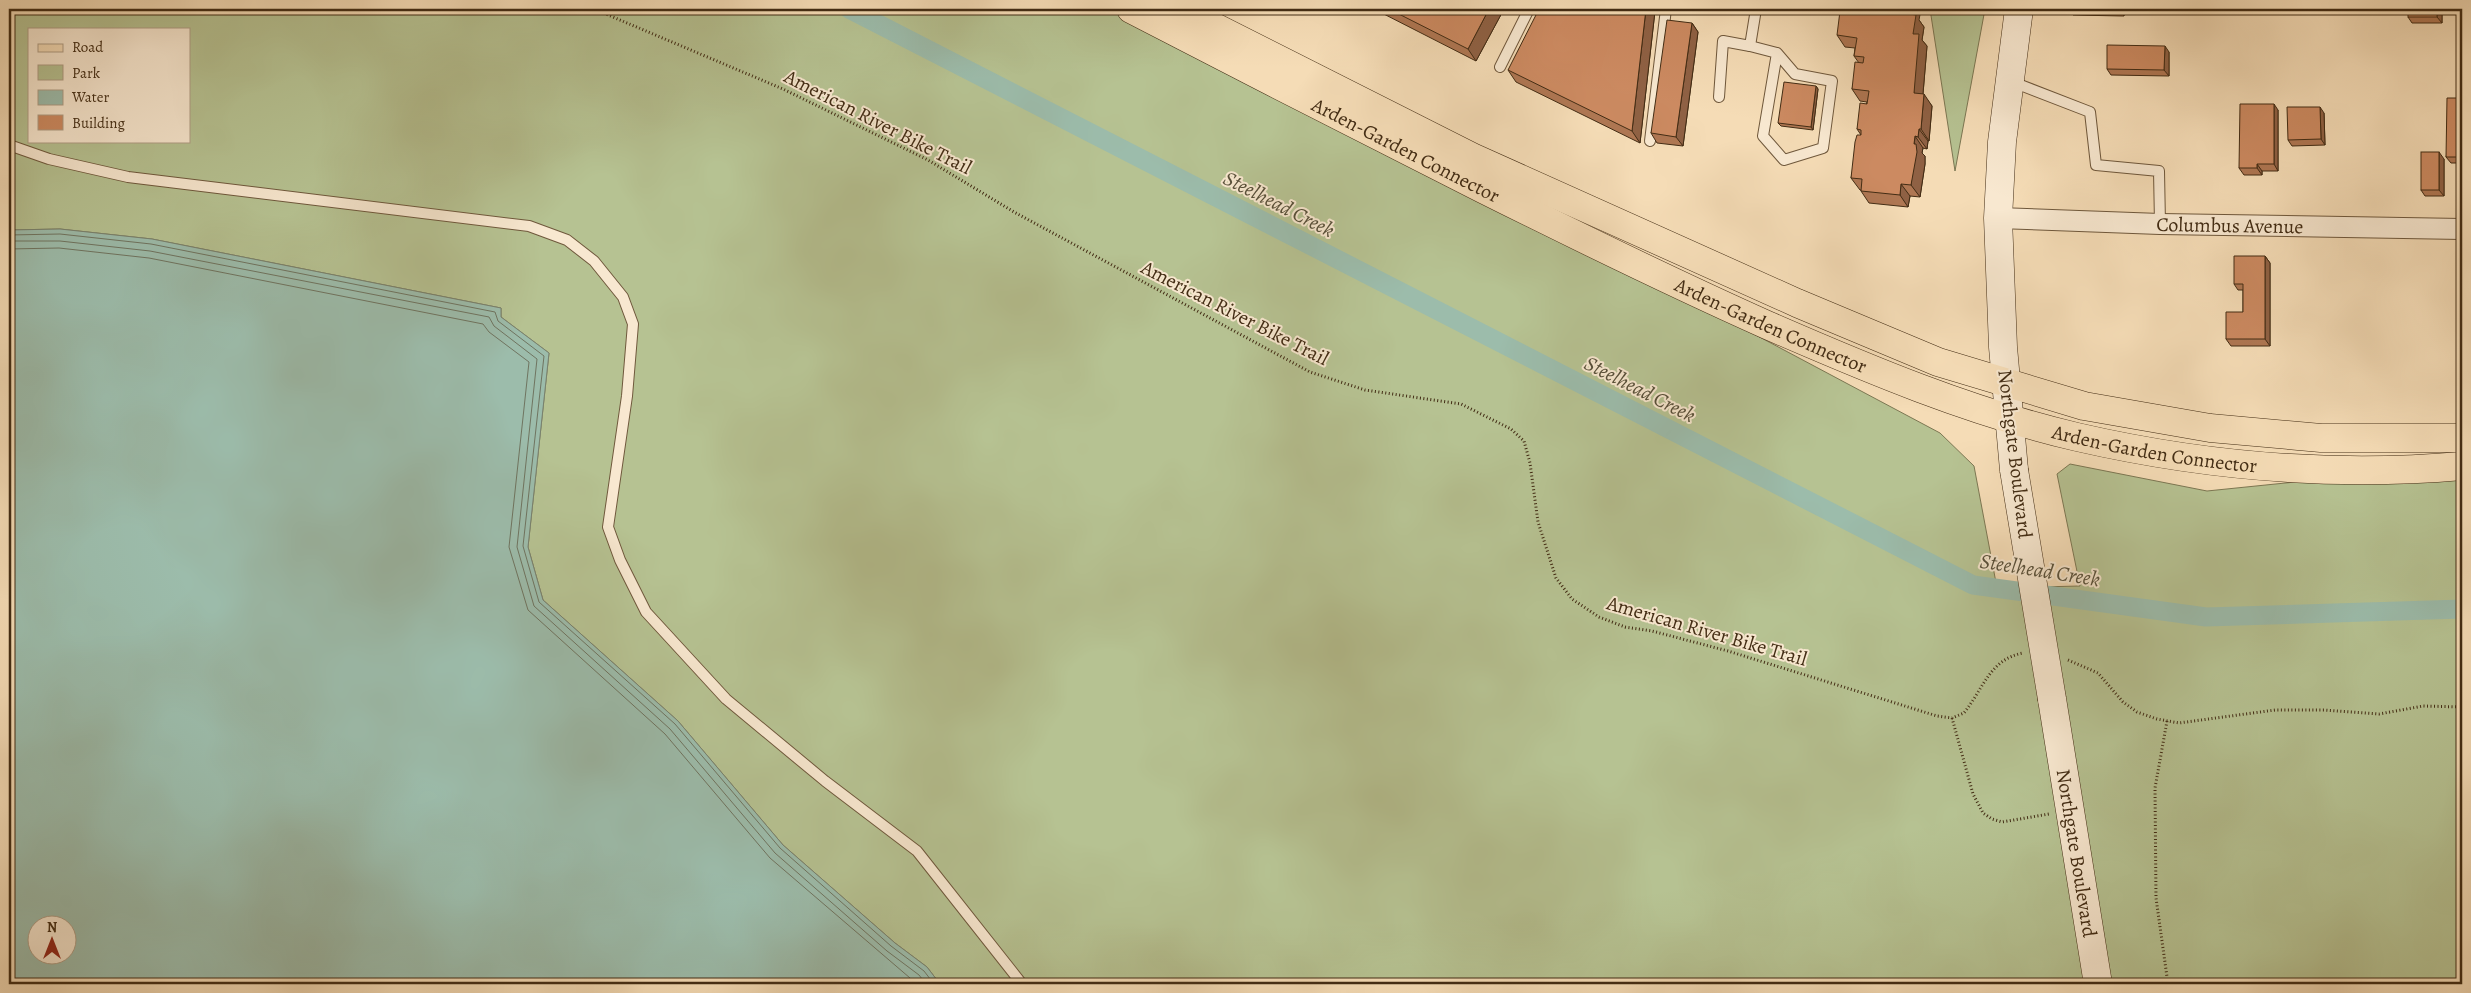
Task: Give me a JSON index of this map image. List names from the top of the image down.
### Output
{
  "streets": {
    "main road": ["Arden-Garden Connector", "Northgate Boulevard"],
    "street": ["Columbus Avenue"],
    "path": ["American River Bike Trail"]
  },
  "crossings": [
    ["Arden-Garden Connector", "Northgate Boulevard"],
    ["Columbus Avenue", "Northgate Boulevard"]
  ],
  "water": ["Steelhead Creek"],
  "legend": [
    "Road",
    "Park",
    "Water",
    "Building"
  ],
  "north": "top"
}
